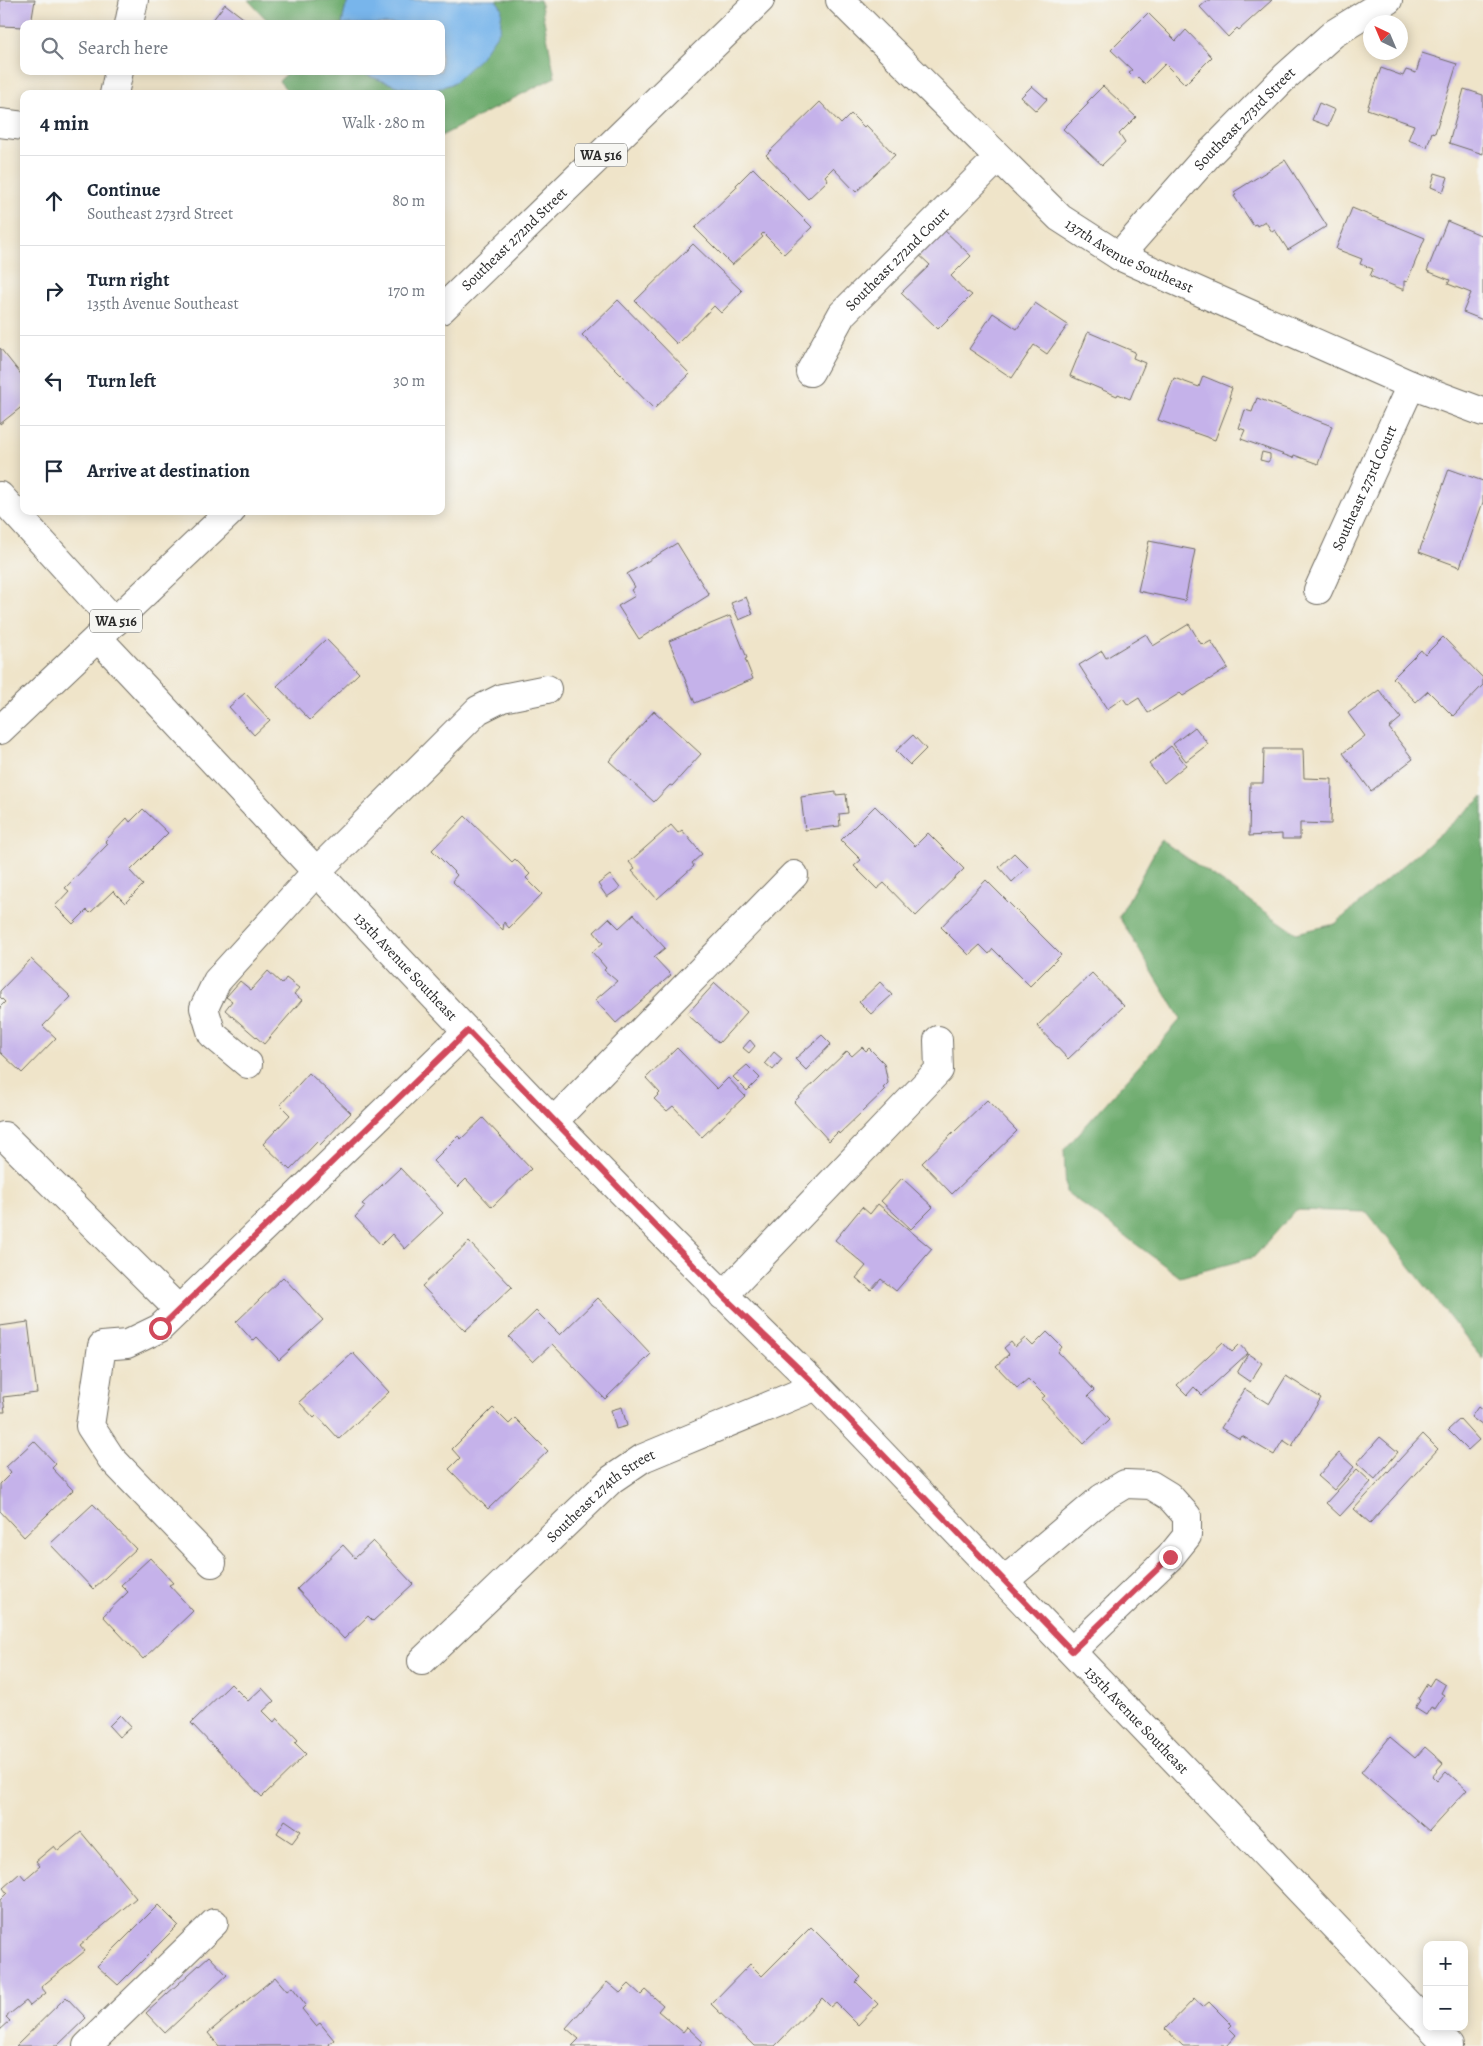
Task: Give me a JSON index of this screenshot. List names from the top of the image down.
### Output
{
  "streets": {
    "street": [
      "Southeast 273rd Street",
      "WA 516",
      "Southeast 272nd Street",
      "137th Avenue Southeast",
      "Southeast 272nd Court",
      "Southeast 273rd Court",
      "135th Avenue Southeast",
      "Southeast 274th Street"
    ]
  },
  "crossings": [
    ["Southeast 273rd Street", "137th Avenue Southeast"],
    ["WA 516", "135th Avenue Southeast"],
    ["137th Avenue Southeast", "Southeast 272nd Court"],
    ["137th Avenue Southeast", "Southeast 273rd Court"],
    ["135th Avenue Southeast", "Southeast 274th Street"]
  ],
  "north": "top left",
  "page": {
    "search": "Search here",
    "heading": ["4 min", "Walk · 280 m"],
    "list": [
      ["Continue", "Southeast 273rd Street", "80 m"],
      ["Turn right", "135th Avenue Southeast", "170 m"],
      ["Turn left", "30 m"],
      "Arrive at destination"
    ],
    "map_buttons": ["+", "−"]
  }
}
